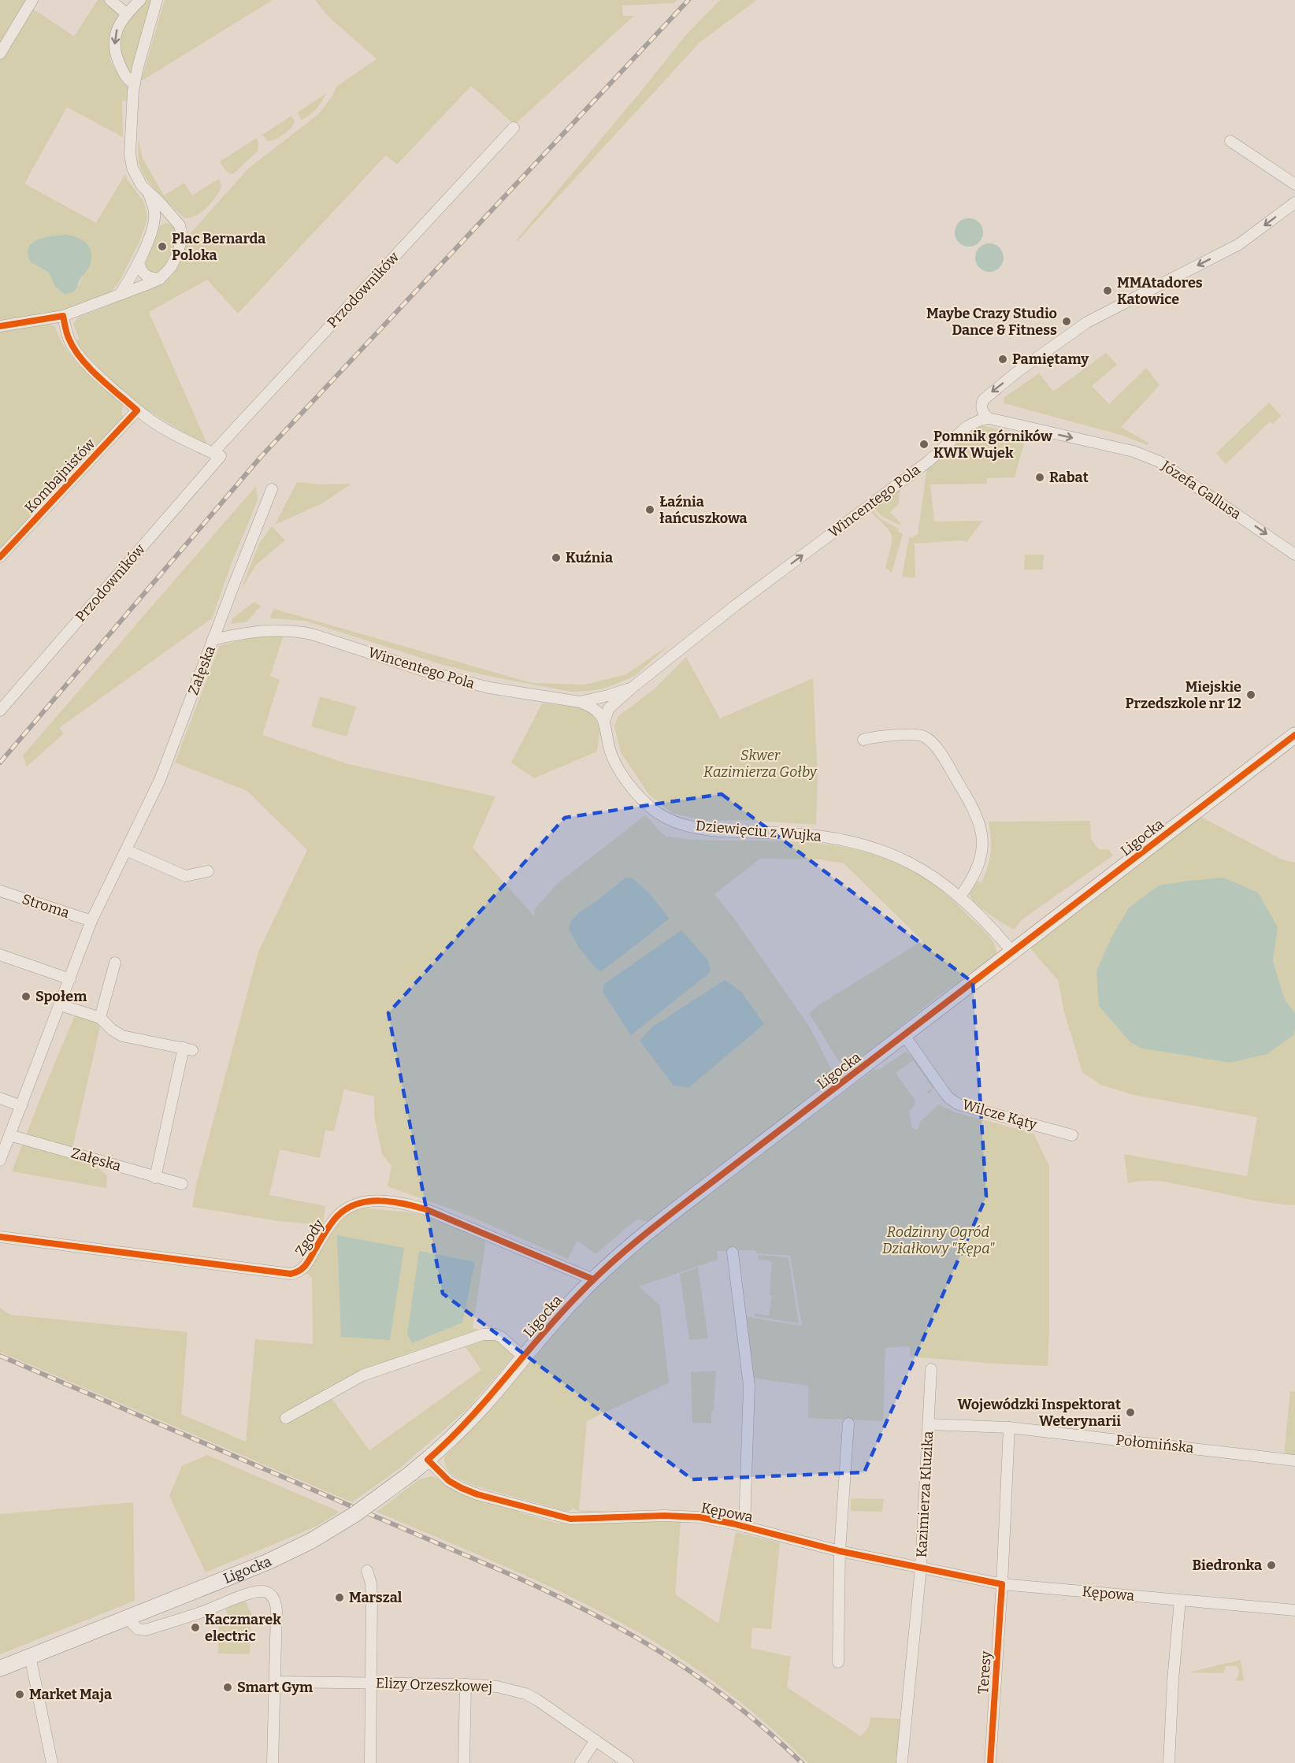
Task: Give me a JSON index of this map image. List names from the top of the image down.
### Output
{
  "streets": {
    "street": [
      "Przodowników",
      "Kombajnistów",
      "Józefa Gallusa",
      "Wincentego Pola",
      "Załęska",
      "Dziewięciu z Wujka",
      "Ligocka",
      "Stroma",
      "Wilcze Kąty",
      "Zgody",
      "Połomińska",
      "Kazimierza Kluzika",
      "Kępowa",
      "Teresy",
      "Elizy Orzeszkowej"
    ]
  },
  "crossings": [
    ["Józefa Gallusa", "Wincentego Pola"],
    ["Wincentego Pola", "Załęska"],
    ["Wincentego Pola", "Dziewięciu z Wujka"],
    ["Załęska", "Stroma"],
    ["Dziewięciu z Wujka", "Ligocka"],
    ["Ligocka", "Wilcze Kąty"],
    ["Ligocka", "Zgody"],
    ["Ligocka", "Kępowa"],
    ["Połomińska", "Kazimierza Kluzika"],
    ["Połomińska", "Teresy"],
    ["Kazimierza Kluzika", "Kępowa"],
    ["Kępowa", "Teresy"]
  ],
  "one_way": ["Józefa Gallusa", "Wincentego Pola"],
  "parks": ["Skwer Kazimierza Gołby", "Rodzinny Ogród Działkowy \"Kępa\""],
  "places": [
    "Plac Bernarda Poloka",
    "MMAtadores Katowice",
    "Maybe Crazy Studio Dance & Fitness",
    "Pamiętamy",
    "Pomnik górników KWK Wujek",
    "Rabat",
    "Łaźnia łańcuszkowa",
    "Kuźnia",
    "Miejskie Przedszkole nr 12",
    "Społem",
    "Wojewódzki Inspektorat Weterynarii",
    "Biedronka",
    "Marszal",
    "Kaczmarek electric",
    "Smart Gym",
    "Market Maja"
  ]
}
